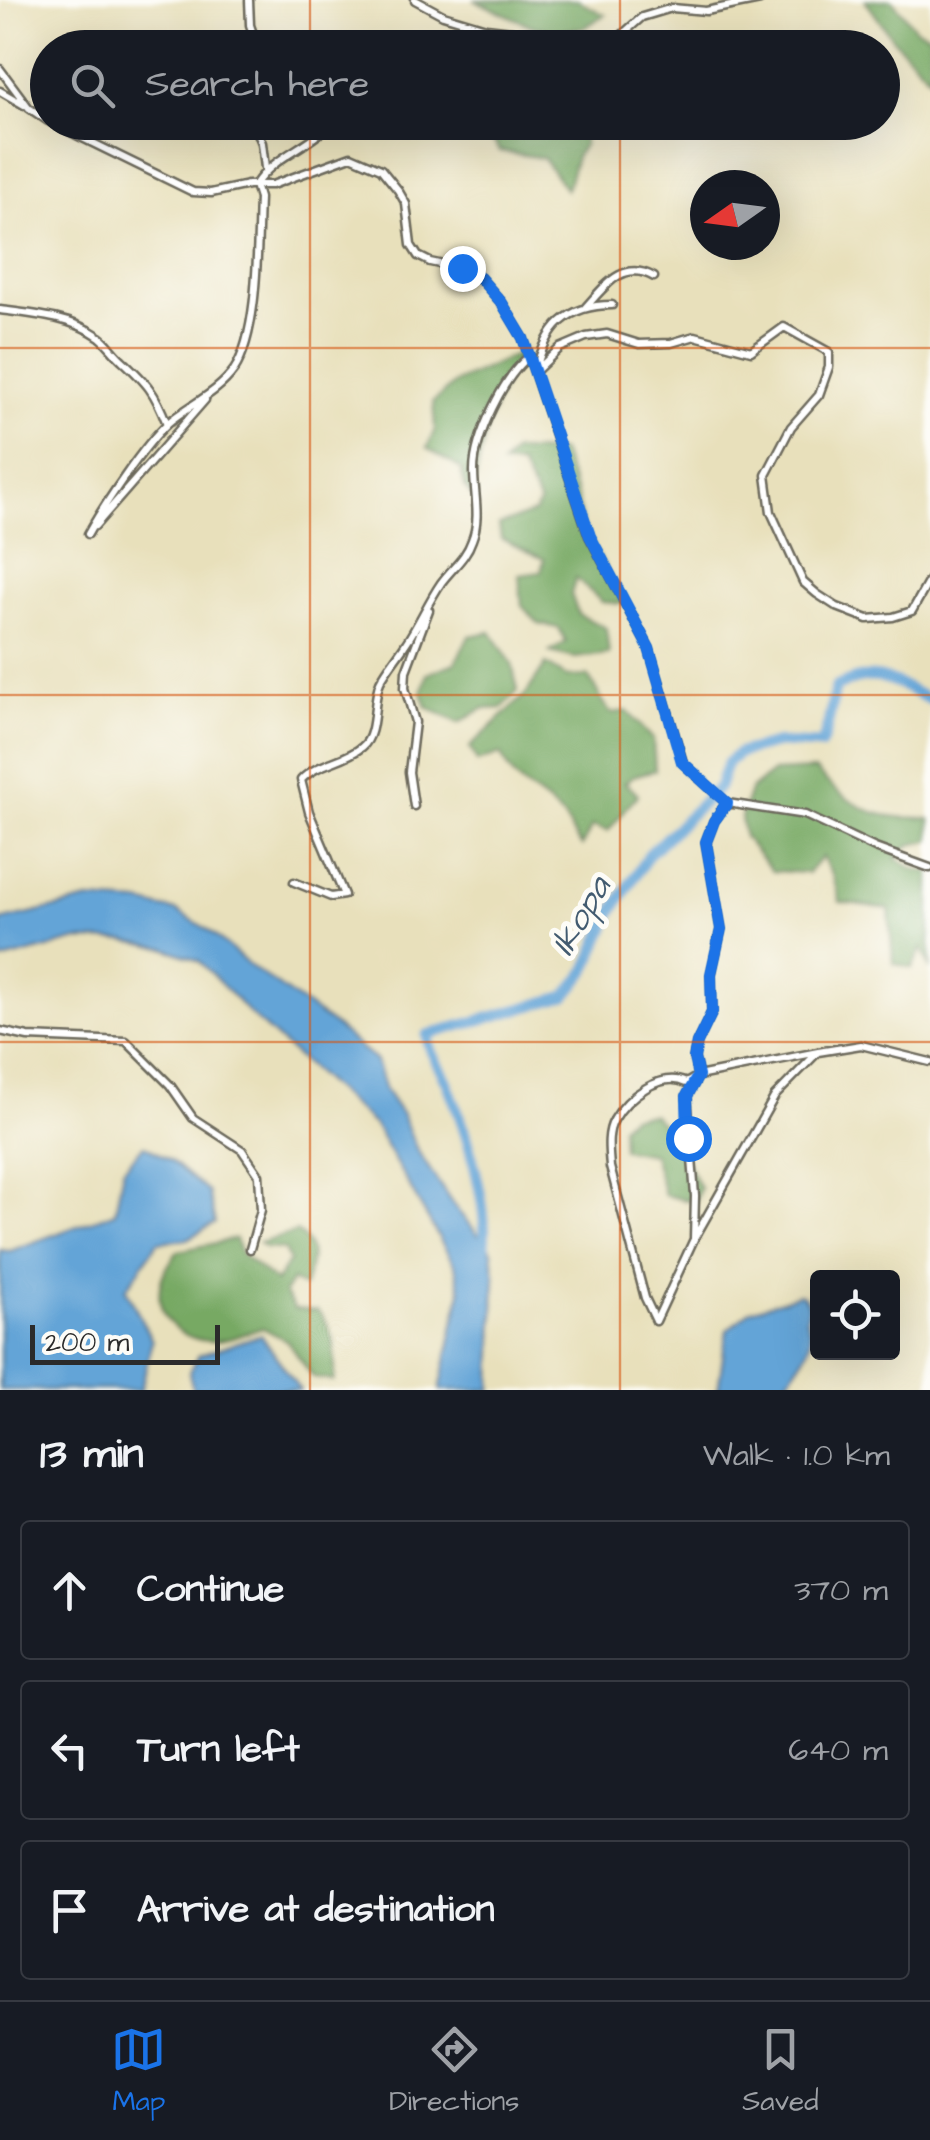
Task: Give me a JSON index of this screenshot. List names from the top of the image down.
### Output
{
  "water": ["Ikopa"],
  "scale_bar": "200 m",
  "north": "left",
  "page": {
    "search": "Search here",
    "scale": "200 m",
    "heading": ["13 min", "Walk · 1.0 km"],
    "list": [
      ["Continue", "370 m"],
      ["Turn left", "640 m"],
      "Arrive at destination"
    ],
    "nav": ["Map", "Directions", "Saved"]
  }
}
